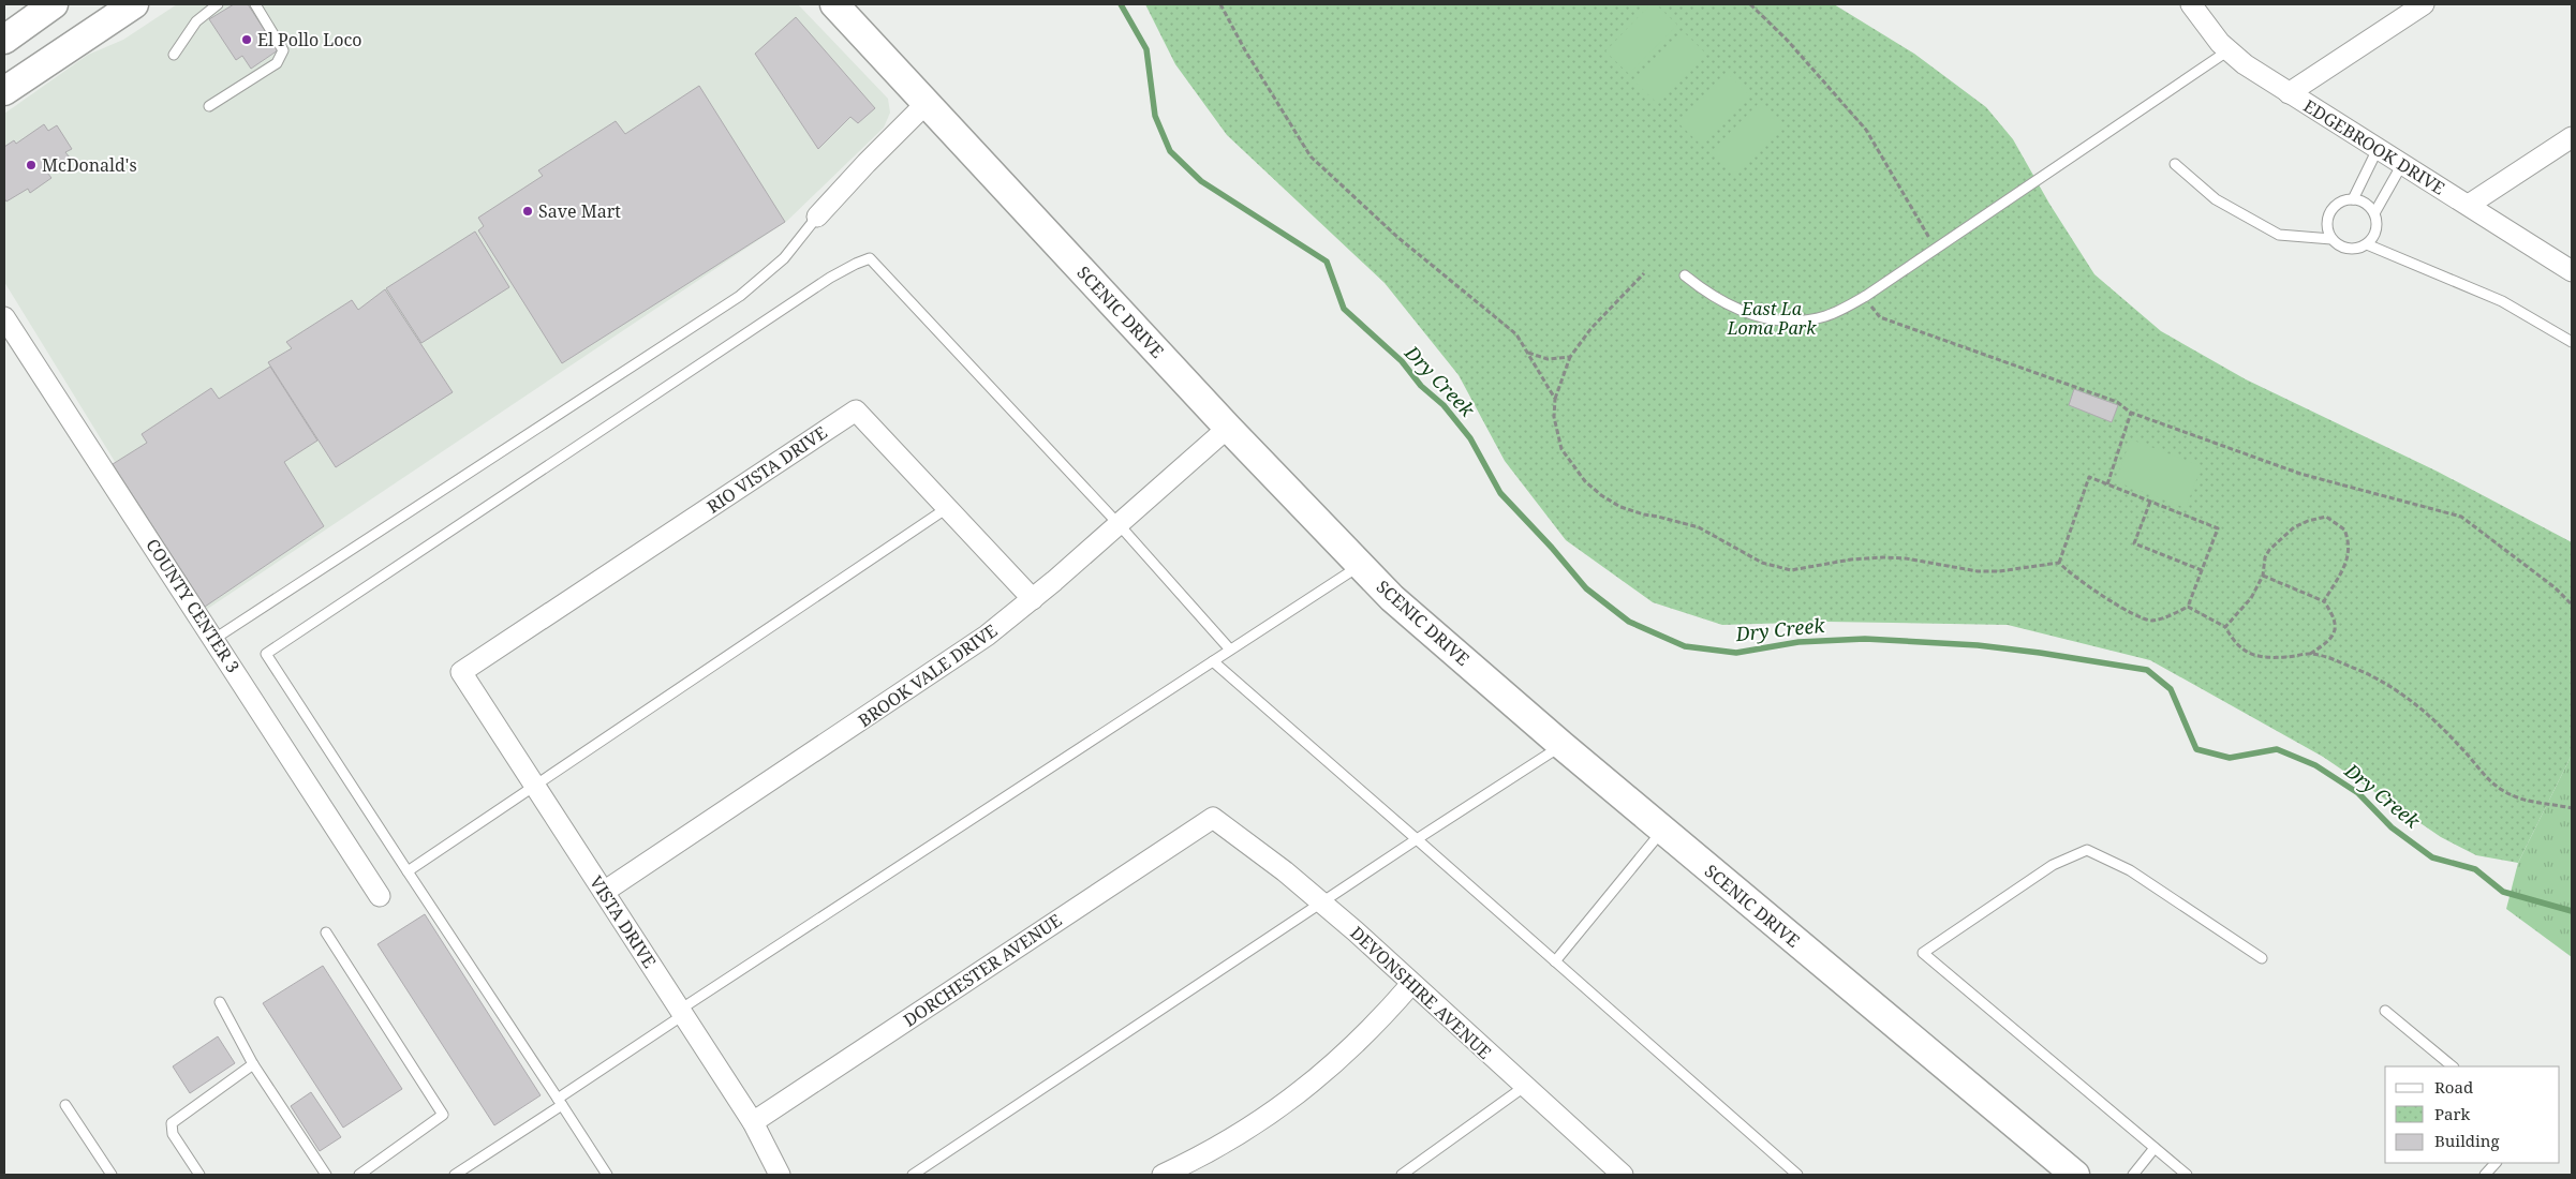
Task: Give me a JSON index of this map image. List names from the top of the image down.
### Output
{
  "streets": {
    "main road": ["SCENIC DRIVE"],
    "street": [
      "EDGEBROOK DRIVE",
      "RIO VISTA DRIVE",
      "COUNTY CENTER 3",
      "BROOK VALE DRIVE",
      "VISTA DRIVE",
      "DORCHESTER AVENUE",
      "DEVONSHIRE AVENUE"
    ]
  },
  "crossings": [
    ["SCENIC DRIVE", "BROOK VALE DRIVE"],
    ["RIO VISTA DRIVE", "BROOK VALE DRIVE"],
    ["RIO VISTA DRIVE", "VISTA DRIVE"],
    ["BROOK VALE DRIVE", "VISTA DRIVE"],
    ["VISTA DRIVE", "DORCHESTER AVENUE"],
    ["DORCHESTER AVENUE", "DEVONSHIRE AVENUE"]
  ],
  "water": ["Dry Creek"],
  "parks": ["East La Loma Park"],
  "places": ["El Pollo Loco", "McDonald's", "Save Mart"],
  "legend": ["Road", "Park", "Building"]
}
